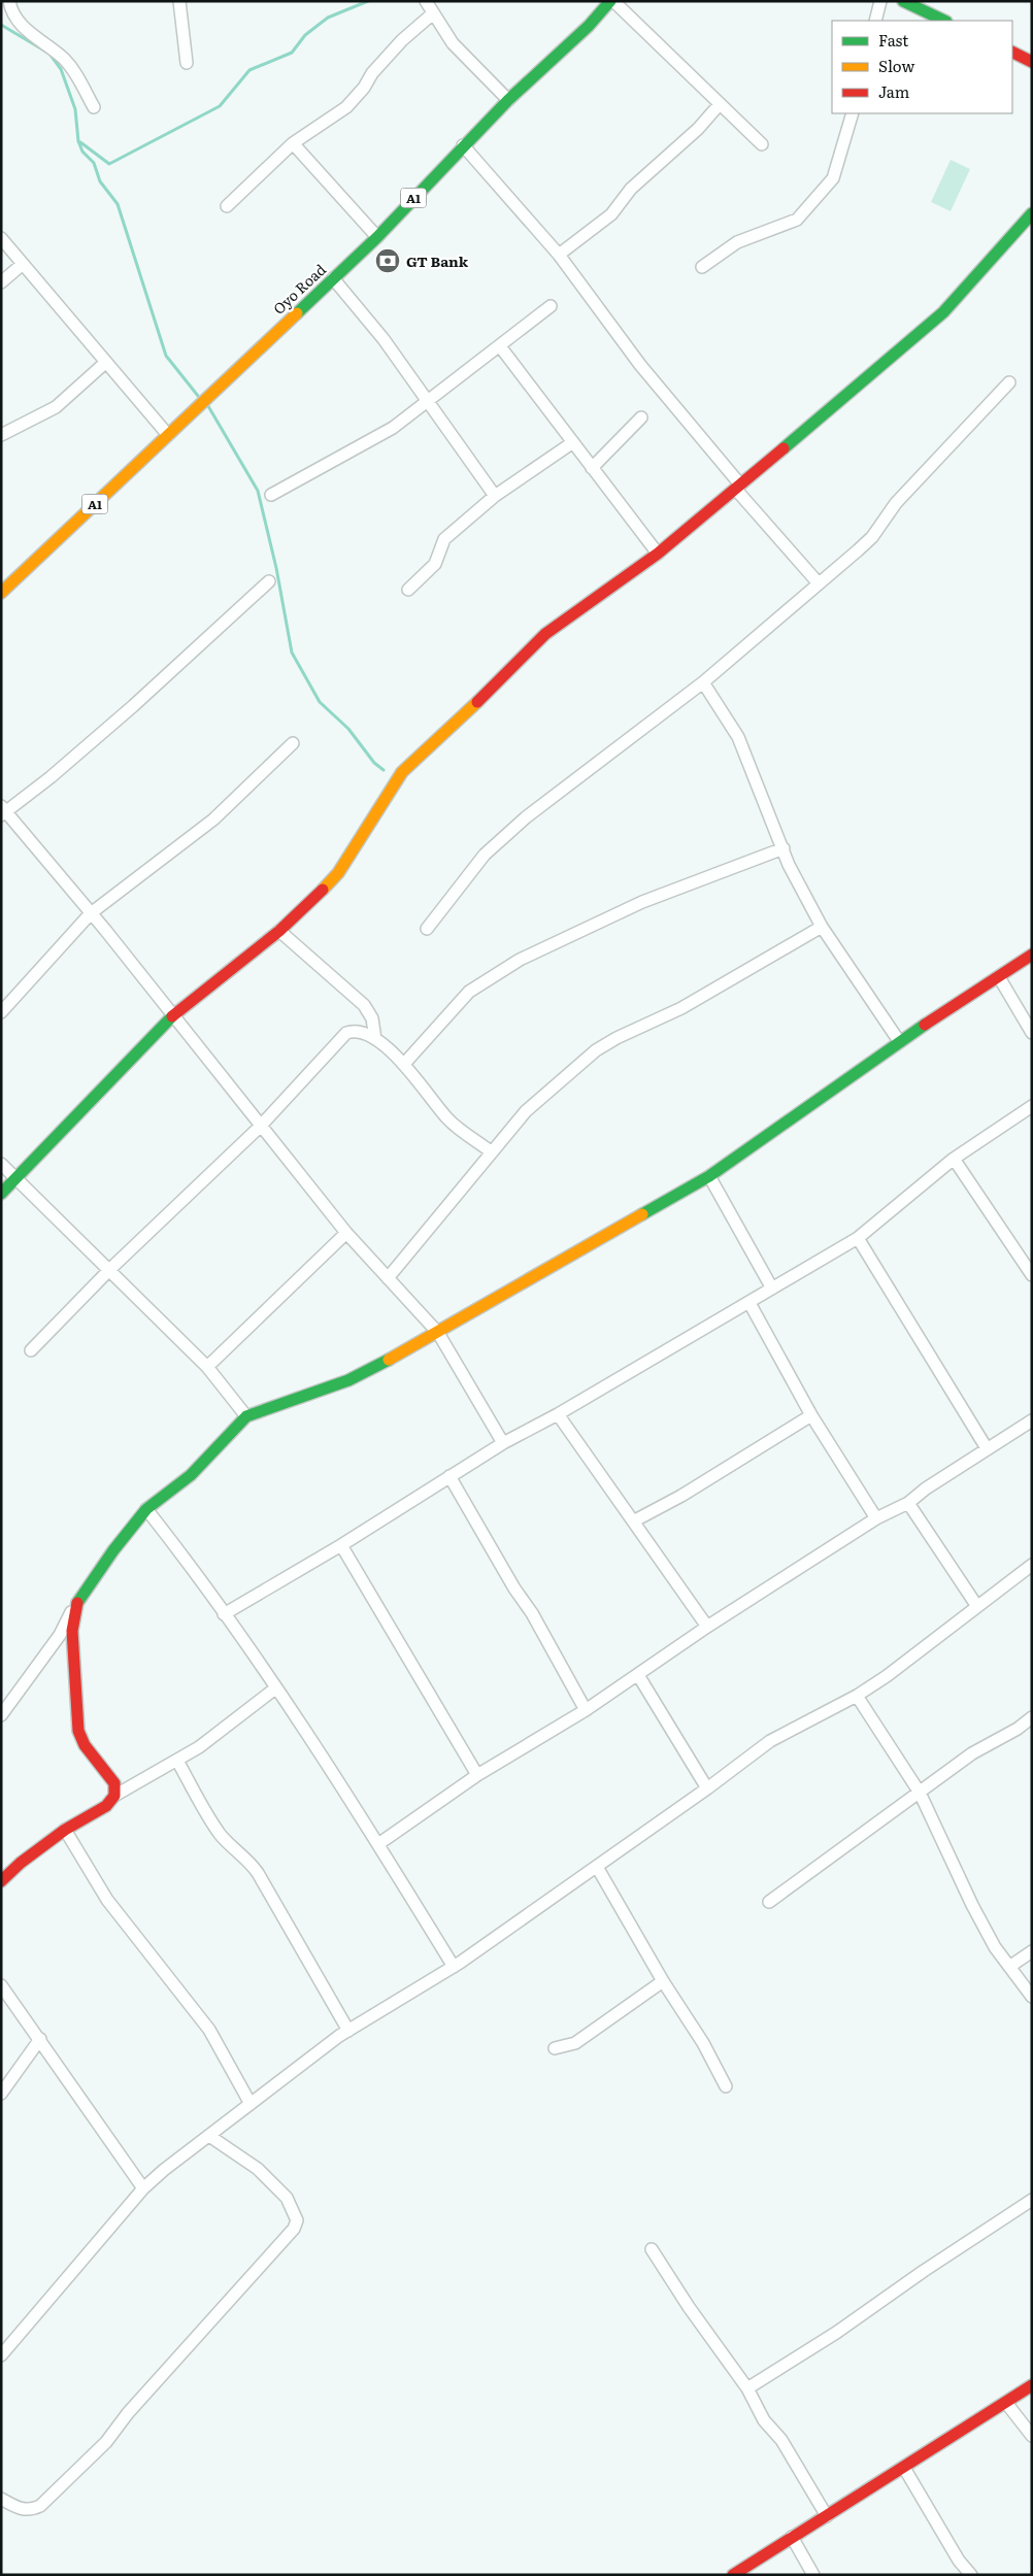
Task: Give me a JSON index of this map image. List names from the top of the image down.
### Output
{
  "streets": {
    "main road": ["A1", "Oyo Road"]
  },
  "places": {
    "bank": ["GT Bank"]
  },
  "legend": ["Fast", "Slow", "Jam"]
}
